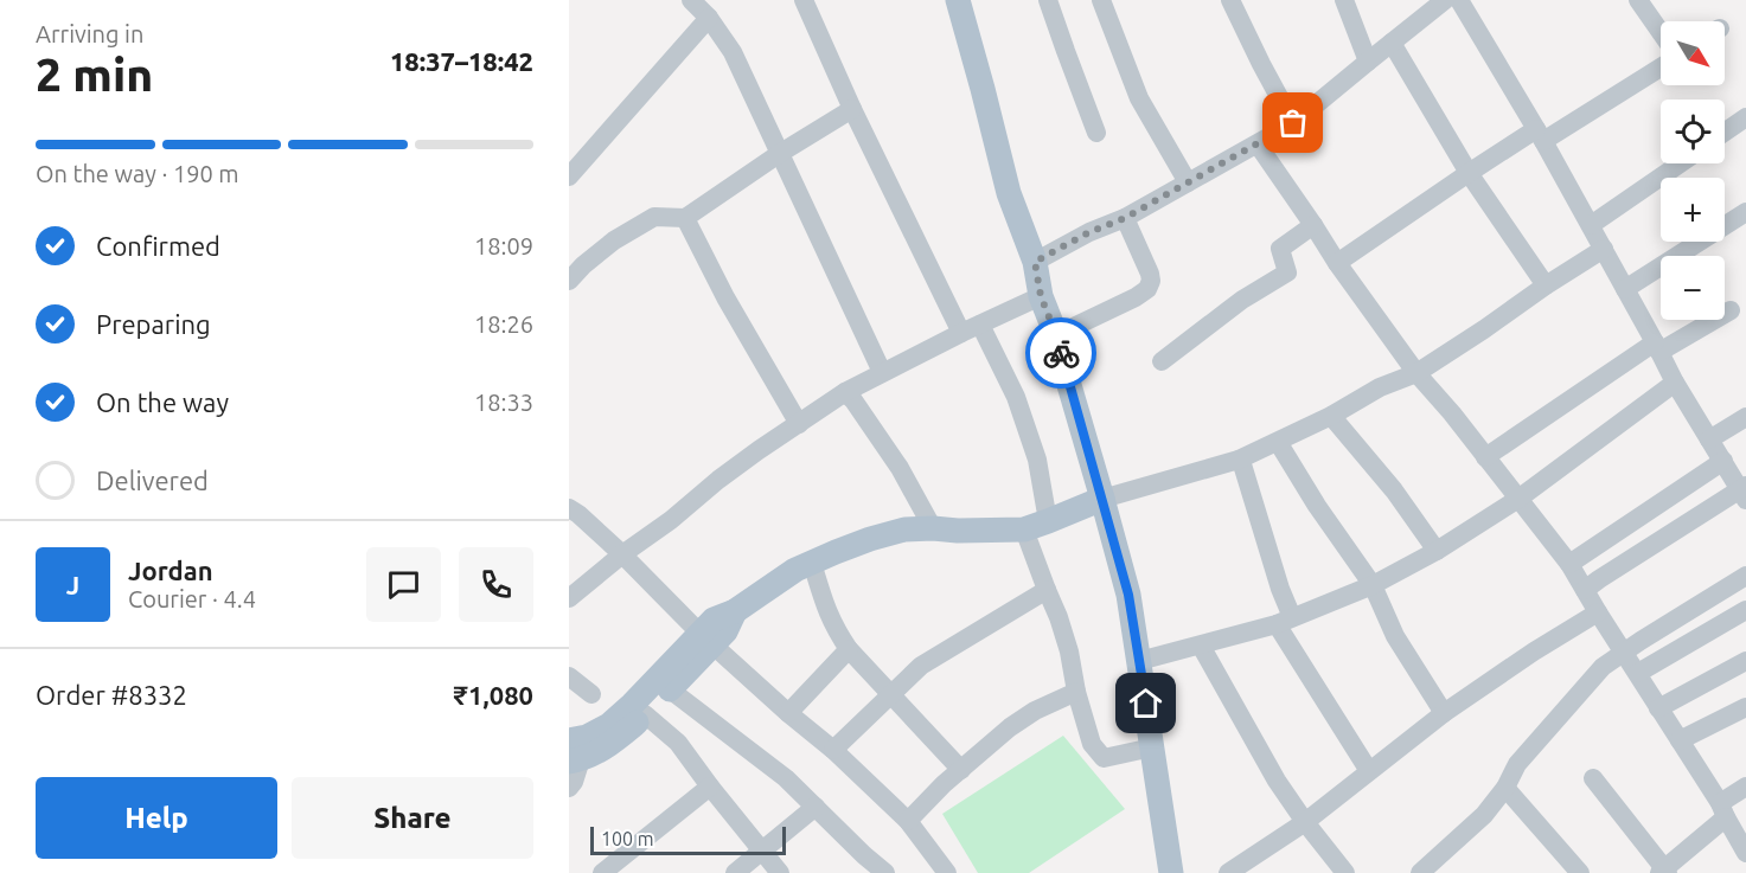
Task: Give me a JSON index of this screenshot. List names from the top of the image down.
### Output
{
  "scale_bar": "100 m",
  "north": "bottom right",
  "page": {
    "heading": ["2 min", "Arriving in", "18:37–18:42"],
    "panel": [
      "Jordan",
      "Courier · 4.4",
      "Order #8332",
      "₹1,080"
    ],
    "map_buttons": ["+", "−"],
    "bar": "On the way · 190 m",
    "list": [
      ["Confirmed", "18:09"],
      ["Preparing", "18:26"],
      ["On the way", "18:33"],
      "Delivered"
    ],
    "round": "J",
    "buttons": ["Help", "Share"],
    "scale": "100 m"
  }
}
